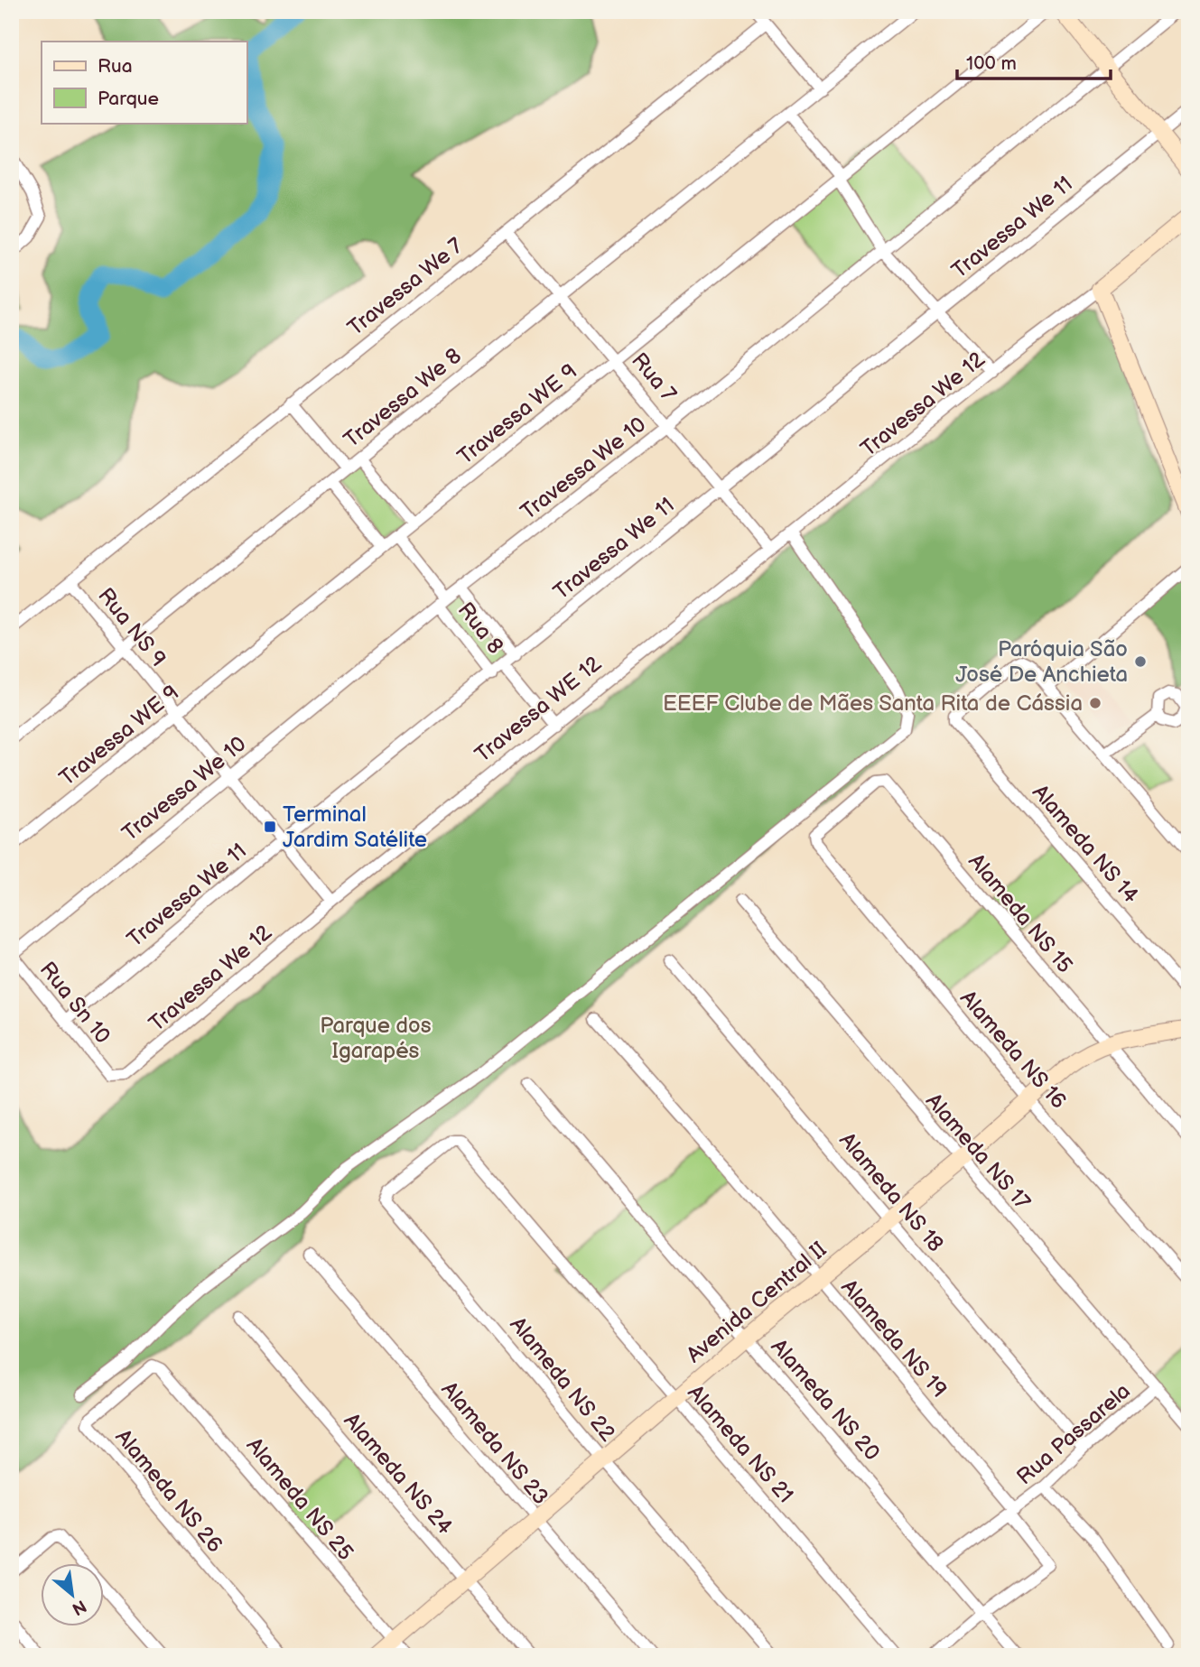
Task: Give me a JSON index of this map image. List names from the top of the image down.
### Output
{
  "streets": {
    "street": [
      "Travessa We 11",
      "Travessa We 7",
      "Rua 7",
      "Travessa We 8",
      "Travessa We 12",
      "Travessa WE 9",
      "Travessa We 10",
      "Rua NS 9",
      "Rua 8",
      "Travessa WE 12",
      "Alameda NS 14",
      "Alameda NS 15",
      "Rua Sn 10",
      "Alameda NS 16",
      "Alameda NS 17",
      "Alameda NS 18",
      "Avenida Central II",
      "Alameda NS 19",
      "Alameda NS 22",
      "Alameda NS 20",
      "Rua Passarela",
      "Alameda NS 23",
      "Alameda NS 21",
      "Alameda NS 24",
      "Alameda NS 26",
      "Alameda NS 25"
    ]
  },
  "crossings": [
    ["Travessa We 11", "Rua 7"],
    ["Travessa We 11", "Rua NS 9"],
    ["Travessa We 11", "Rua 8"],
    ["Travessa We 11", "Rua Sn 10"],
    ["Travessa We 7", "Rua 7"],
    ["Travessa We 7", "Rua NS 9"],
    ["Rua 7", "Travessa We 8"],
    ["Rua 7", "Travessa We 12"],
    ["Rua 7", "Travessa WE 9"],
    ["Rua 7", "Travessa We 10"],
    ["Rua 7", "Travessa WE 12"],
    ["Travessa We 8", "Rua NS 9"],
    ["Travessa We 12", "Rua NS 9"],
    ["Travessa We 12", "Travessa WE 12"],
    ["Travessa We 12", "Rua Sn 10"],
    ["Travessa WE 9", "Rua NS 9"],
    ["Travessa WE 9", "Rua 8"],
    ["Travessa We 10", "Rua NS 9"],
    ["Travessa We 10", "Rua 8"],
    ["Travessa We 10", "Rua Sn 10"],
    ["Rua NS 9", "Travessa WE 12"],
    ["Rua 8", "Travessa WE 12"],
    ["Alameda NS 15", "Alameda NS 16"],
    ["Alameda NS 15", "Avenida Central II"],
    ["Alameda NS 16", "Avenida Central II"],
    ["Alameda NS 17", "Avenida Central II"],
    ["Alameda NS 17", "Rua Passarela"],
    ["Alameda NS 18", "Avenida Central II"],
    ["Alameda NS 18", "Rua Passarela"],
    ["Avenida Central II", "Alameda NS 19"],
    ["Avenida Central II", "Alameda NS 22"],
    ["Avenida Central II", "Alameda NS 20"],
    ["Avenida Central II", "Alameda NS 23"],
    ["Avenida Central II", "Alameda NS 21"],
    ["Avenida Central II", "Alameda NS 24"],
    ["Avenida Central II", "Alameda NS 25"],
    ["Alameda NS 19", "Alameda NS 20"],
    ["Alameda NS 19", "Rua Passarela"],
    ["Alameda NS 22", "Alameda NS 21"],
    ["Alameda NS 20", "Rua Passarela"],
    ["Alameda NS 26", "Alameda NS 25"]
  ],
  "parks": ["Parque dos Igarapés"],
  "places": {
    "other": ["Paróquia São José De Anchieta", "EEEF Clube de Mães Santa Rita de Cássia"],
    "transit": ["Terminal Jardim Satélite"]
  },
  "legend": ["Rua", "Parque"],
  "scale_bar": "100 m",
  "north": "bottom right"
}
